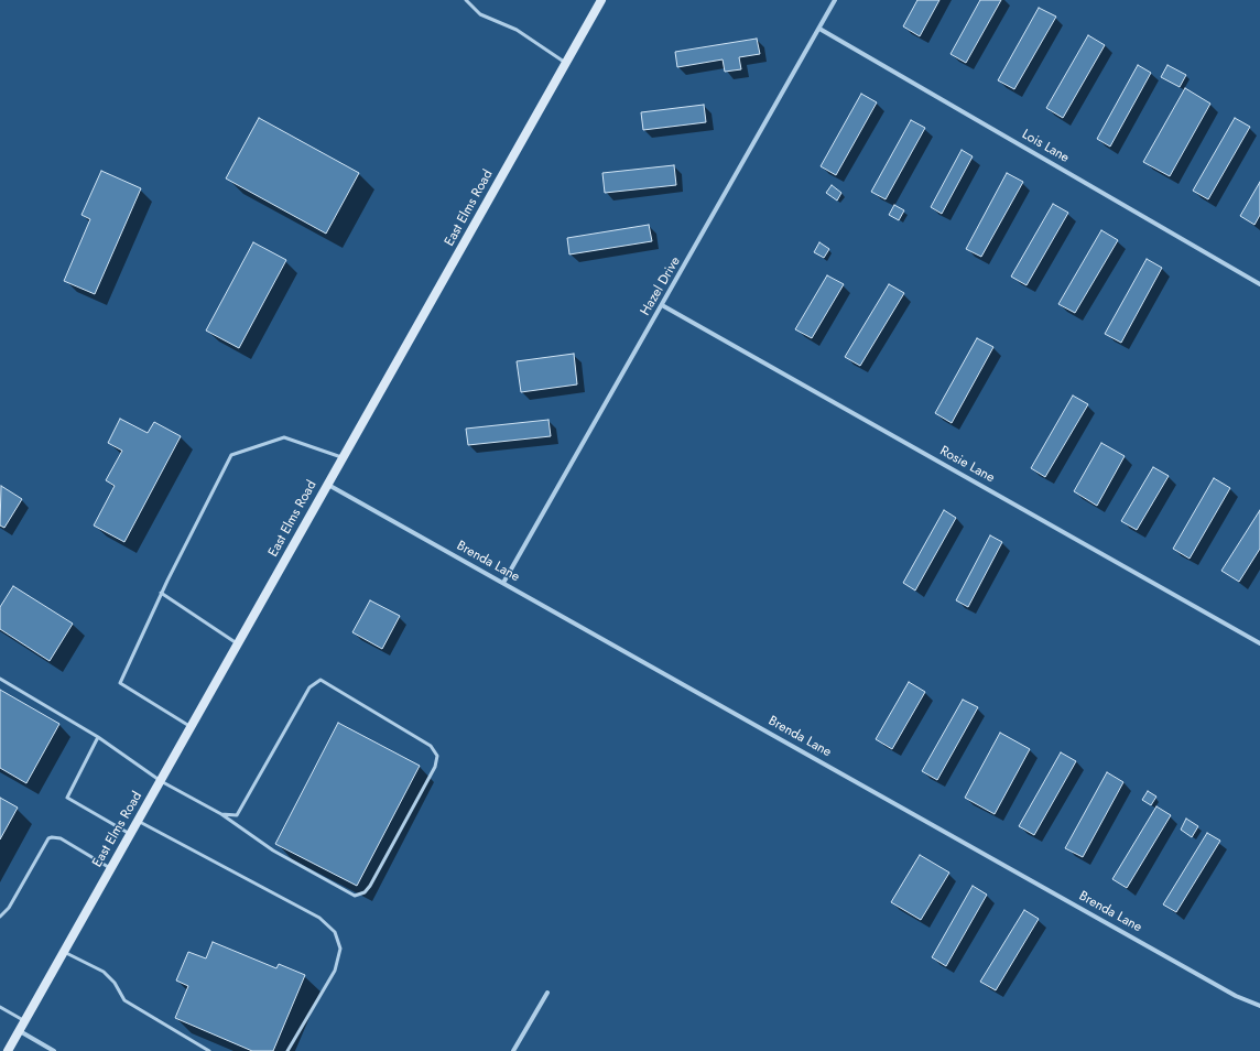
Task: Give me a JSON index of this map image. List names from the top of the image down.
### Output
{
  "streets": {
    "main road": ["East Elms Road"],
    "street": [
      "Lois Lane",
      "Hazel Drive",
      "Rosie Lane",
      "Brenda Lane"
    ]
  },
  "crossings": [
    ["Lois Lane", "Hazel Drive"],
    ["East Elms Road", "Brenda Lane"],
    ["Hazel Drive", "Rosie Lane"],
    ["Hazel Drive", "Brenda Lane"]
  ]
}
